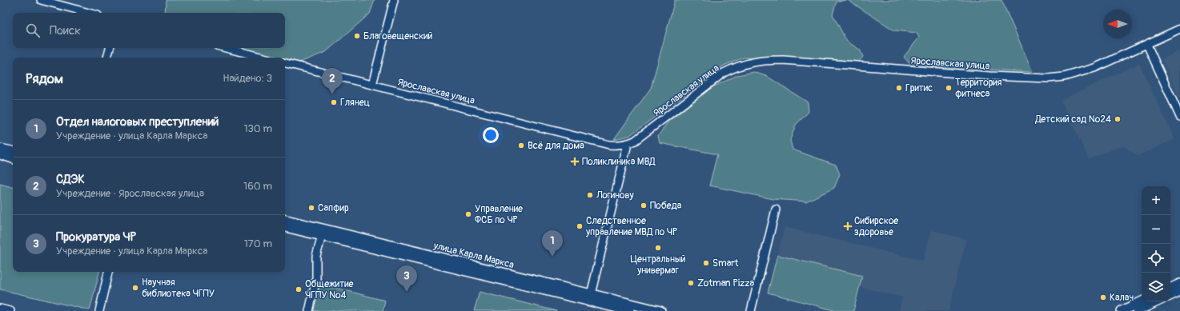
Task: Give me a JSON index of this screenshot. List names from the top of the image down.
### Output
{
  "streets": {
    "main road": ["улица Карла Маркса"],
    "street": ["Ярославская улица"]
  },
  "places": {
    "other": [
      "Благовещенский",
      "Гритис",
      "Территория фитнеса",
      "Глянец",
      "Детский сад №24",
      "Всё для дома",
      "Логинову",
      "Победа",
      "Сапфир",
      "Управление ФСБ по ЧР",
      "Следственное управление МВД по ЧР",
      "Центральный универмаг",
      "Smart",
      "Zotman Pizza",
      "Научная библиотека ЧГПУ",
      "Общежитие ЧГПУ №4",
      "Калач"
    ],
    "health": ["Поликлиника МВД", "Сибирское здоровье"]
  },
  "north": "left",
  "page": {
    "search": "Поиск",
    "heading": ["Рядом", "Найдено: 3"],
    "pins": ["2", "1", "3"],
    "list": [
      {
        "mark": "1",
        "name": "Отдел налоговых преступлений",
        "note": "Учреждение · улица Карла Маркса",
        "value": "130 m"
      },
      {
        "mark": "2",
        "name": "СДЭК",
        "note": "Учреждение · Ярославская улица",
        "value": "160 m"
      },
      {
        "mark": "3",
        "name": "Прокуратура ЧР",
        "note": "Учреждение · улица Карла Маркса",
        "value": "170 m"
      }
    ],
    "map_buttons": ["+", "−"]
  }
}
